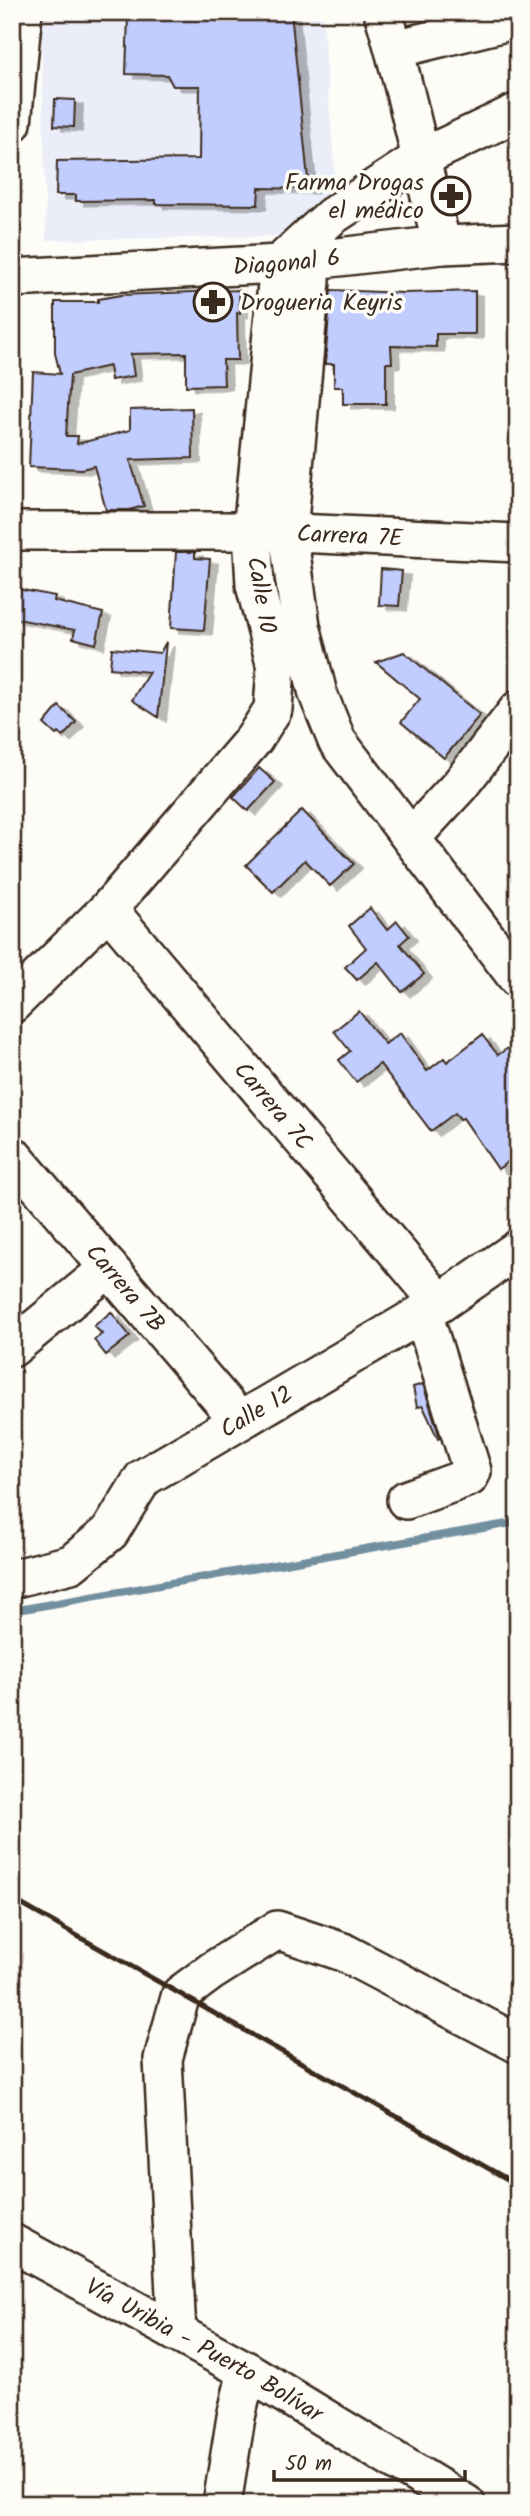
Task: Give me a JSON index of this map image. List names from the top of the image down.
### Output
{
  "streets": {
    "street": [
      "Diagonal 6",
      "Carrera 7E",
      "Calle 10",
      "Carrera 7C",
      "Carrera 7B",
      "Calle 12",
      "Vía Uribia - Puerto Bolívar"
    ]
  },
  "crossings": [
    ["Diagonal 6", "Calle 10"],
    ["Carrera 7E", "Calle 10"],
    ["Calle 10", "Carrera 7C"],
    ["Carrera 7C", "Calle 12"],
    ["Carrera 7B", "Calle 12"]
  ],
  "places": {
    "pharmacy": ["Farma Drogas el médico", "Drogueria Keyris"]
  },
  "scale_bar": "50 m"
}
